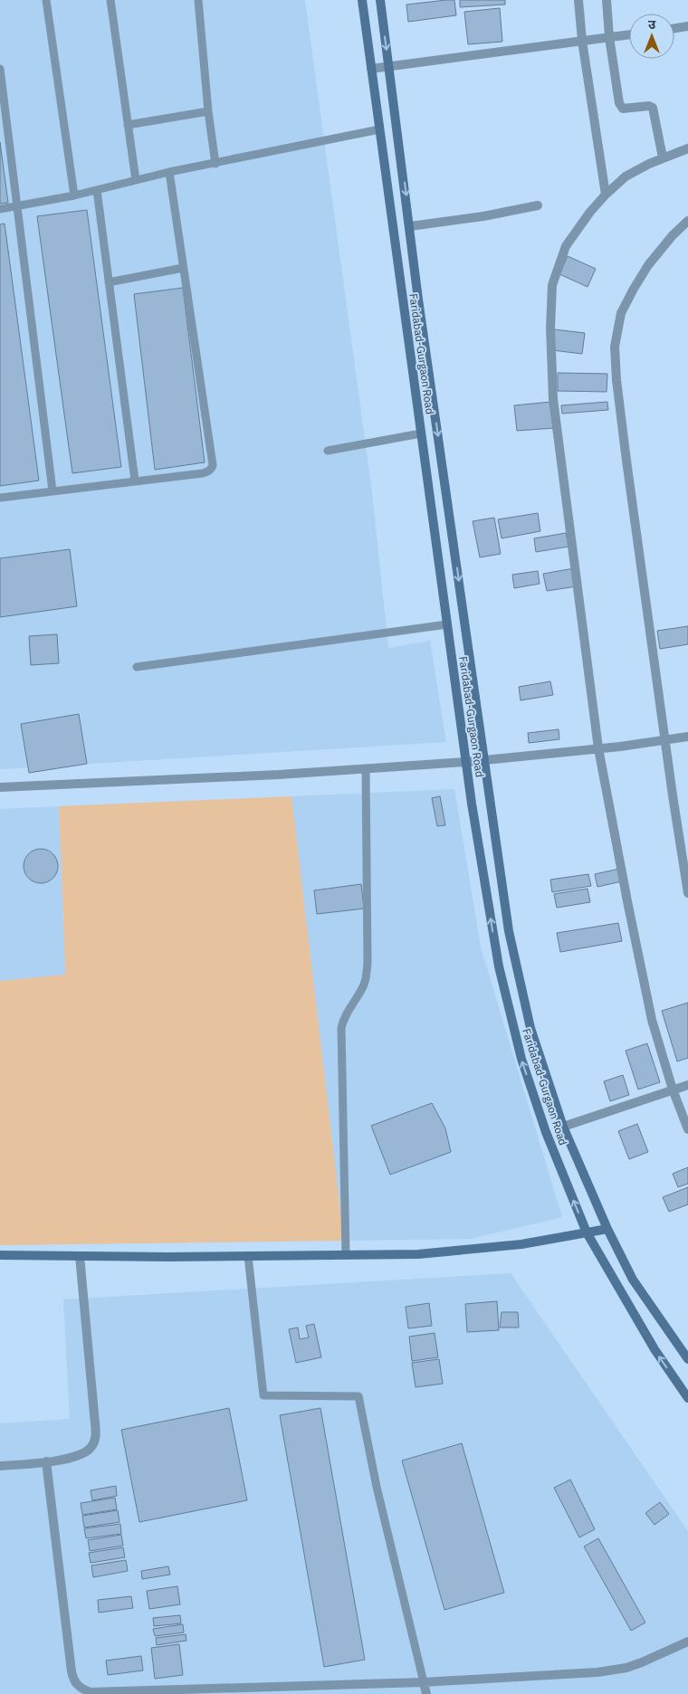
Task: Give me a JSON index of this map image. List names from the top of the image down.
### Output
{
  "streets": {
    "main road": ["Faridabad-Gurgaon Road"]
  },
  "north": "top"
}
